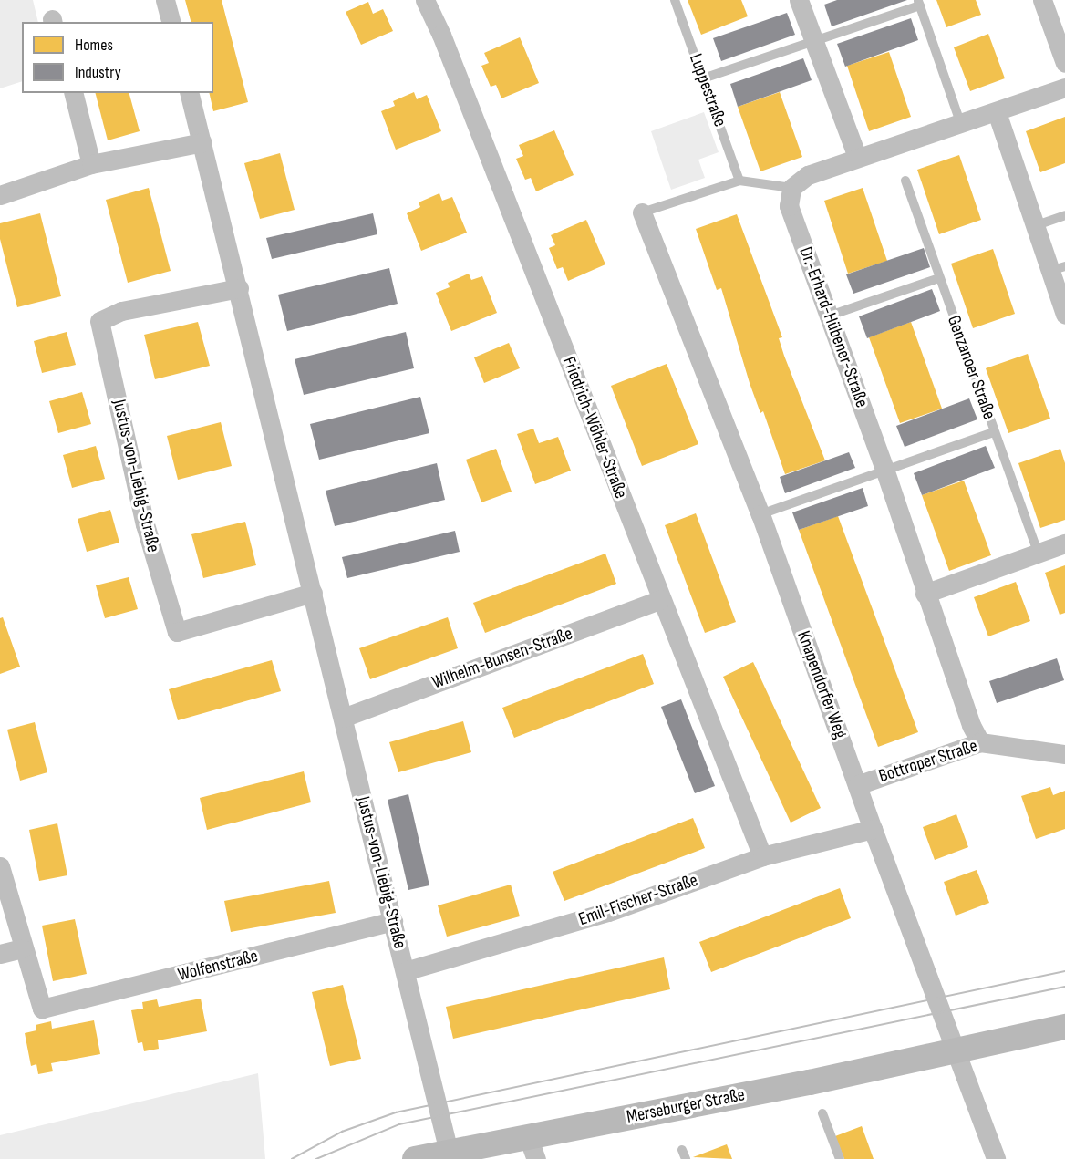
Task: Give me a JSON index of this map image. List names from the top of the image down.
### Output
{
  "streets": {
    "street": [
      "Dr.-Erhard-Hübener-Straße",
      "Friedrich-Wöhler-Straße",
      "Justus-von-Liebig-Straße",
      "Wilhelm-Bunsen-Straße",
      "Knapendorfer Weg",
      "Bottroper Straße",
      "Emil-Fischer-Straße",
      "Wolfenstraße",
      "Merseburger Straße"
    ],
    "lane": ["Luppestraße", "Genzanoer Straße"]
  },
  "crossings": [
    ["Dr.-Erhard-Hübener-Straße", "Bottroper Straße"],
    ["Friedrich-Wöhler-Straße", "Wilhelm-Bunsen-Straße"],
    ["Friedrich-Wöhler-Straße", "Emil-Fischer-Straße"],
    ["Justus-von-Liebig-Straße", "Wilhelm-Bunsen-Straße"],
    ["Justus-von-Liebig-Straße", "Emil-Fischer-Straße"],
    ["Justus-von-Liebig-Straße", "Wolfenstraße"],
    ["Justus-von-Liebig-Straße", "Merseburger Straße"],
    ["Knapendorfer Weg", "Bottroper Straße"],
    ["Knapendorfer Weg", "Emil-Fischer-Straße"],
    ["Knapendorfer Weg", "Merseburger Straße"]
  ],
  "legend": ["Homes", "Industry"]
}
